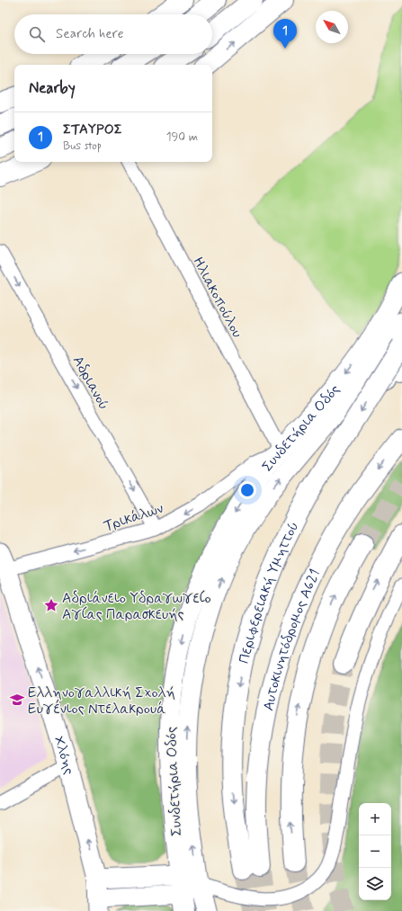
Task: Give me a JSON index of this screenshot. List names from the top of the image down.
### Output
{
  "streets": {
    "main road": [
      "Συνδετήρια Οδός",
      "Περιφερειακή Υμηττού",
      "Αυτοκινητόδρομος Α621",
      "Χλόης"
    ],
    "street": ["Ηλιακοπούλου", "Αδριανού", "Τρικάλων"]
  },
  "crossings": [
    ["Ηλιακοπούλου", "Συνδετήρια Οδός"],
    ["Ηλιακοπούλου", "Τρικάλων"],
    ["Αδριανού", "Τρικάλων"],
    ["Συνδετήρια Οδός", "Τρικάλων"],
    ["Τρικάλων", "Χλόης"],
    ["Περιφερειακή Υμηττού", "Αυτοκινητόδρομος Α621"]
  ],
  "one_way": [
    "Αδριανού",
    "Τρικάλων",
    "Περιφερειακή Υμηττού",
    "Χλόης"
  ],
  "places": {
    "place": ["Αδριάνειο Υδραγωγείο Αγίας Παρασκευής"],
    "school or university": ["Ελληνογαλλική Σχολή Ευγένιος Ντελακρουά"]
  },
  "north": "top left",
  "page": {
    "search": "Search here",
    "pins": "1",
    "heading": "Nearby",
    "list": [
      {
        "mark": "1",
        "name": "ΣΤΑΥΡΟΣ",
        "note": "Bus stop",
        "value": "190 m"
      }
    ],
    "map_buttons": ["+", "−"]
  }
}
